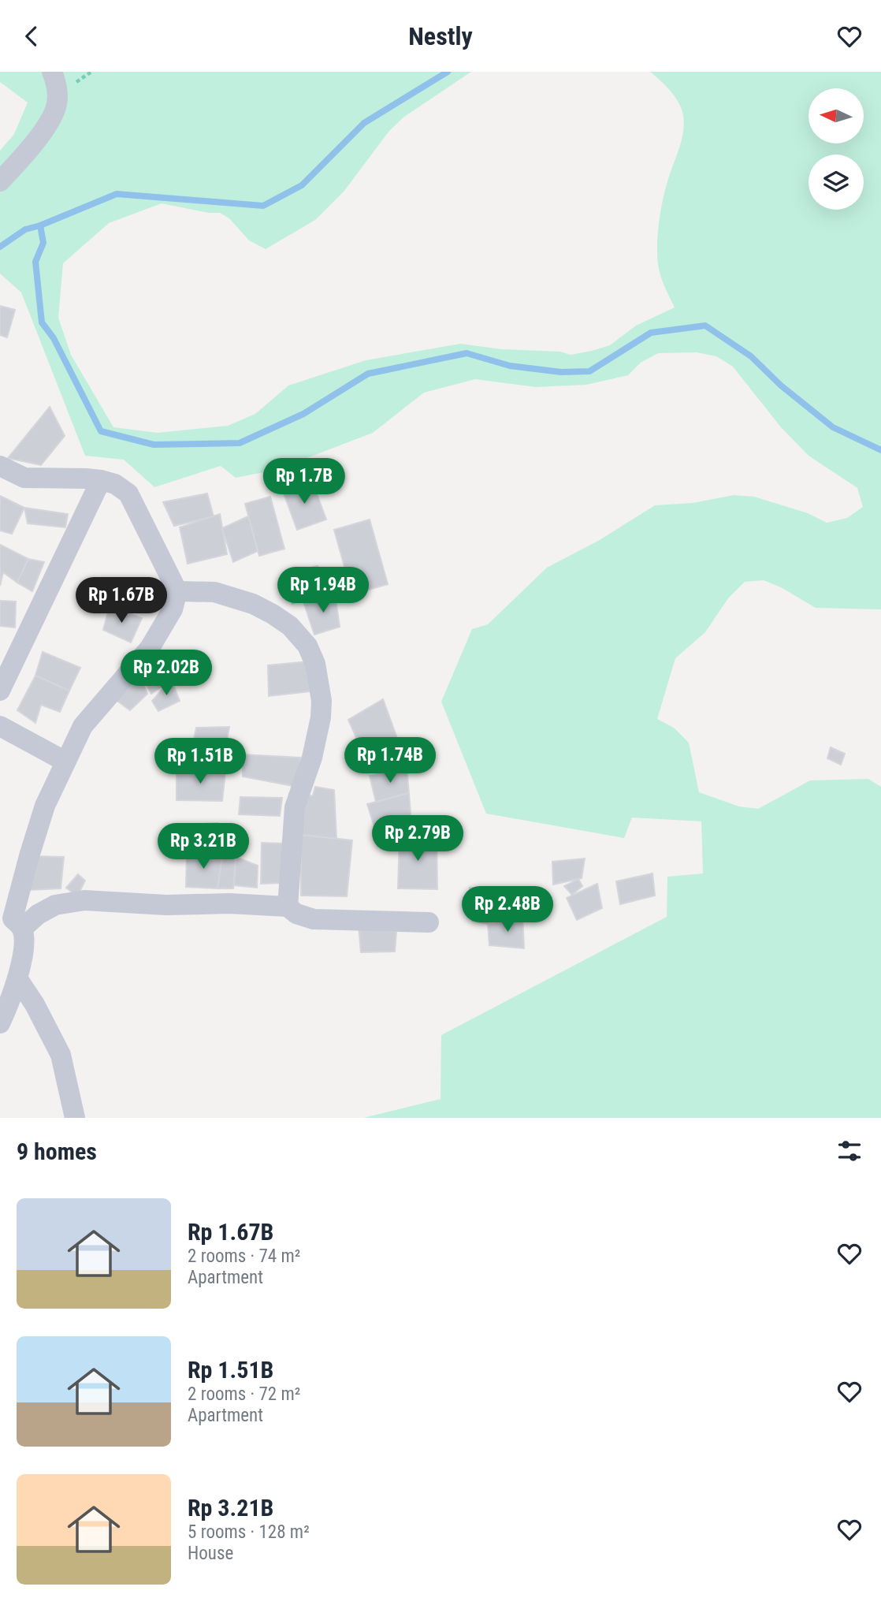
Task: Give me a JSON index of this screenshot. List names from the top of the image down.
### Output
{
  "north": "left",
  "page": {
    "header": "Nestly",
    "price": [
      "Rp 1.7B",
      "Rp 1.94B",
      "Rp 1.67B",
      "Rp 2.02B",
      "Rp 1.74B",
      "Rp 1.51B",
      "Rp 2.79B",
      "Rp 3.21B",
      "Rp 2.48B"
    ],
    "heading": "9 homes",
    "list": [
      {
        "name": "Rp 1.67B",
        "note": "2 rooms · 74 m² · Apartment"
      },
      {
        "name": "Rp 1.51B",
        "note": "2 rooms · 72 m² · Apartment"
      },
      {
        "name": "Rp 3.21B",
        "note": "5 rooms · 128 m² · House"
      }
    ]
  }
}
